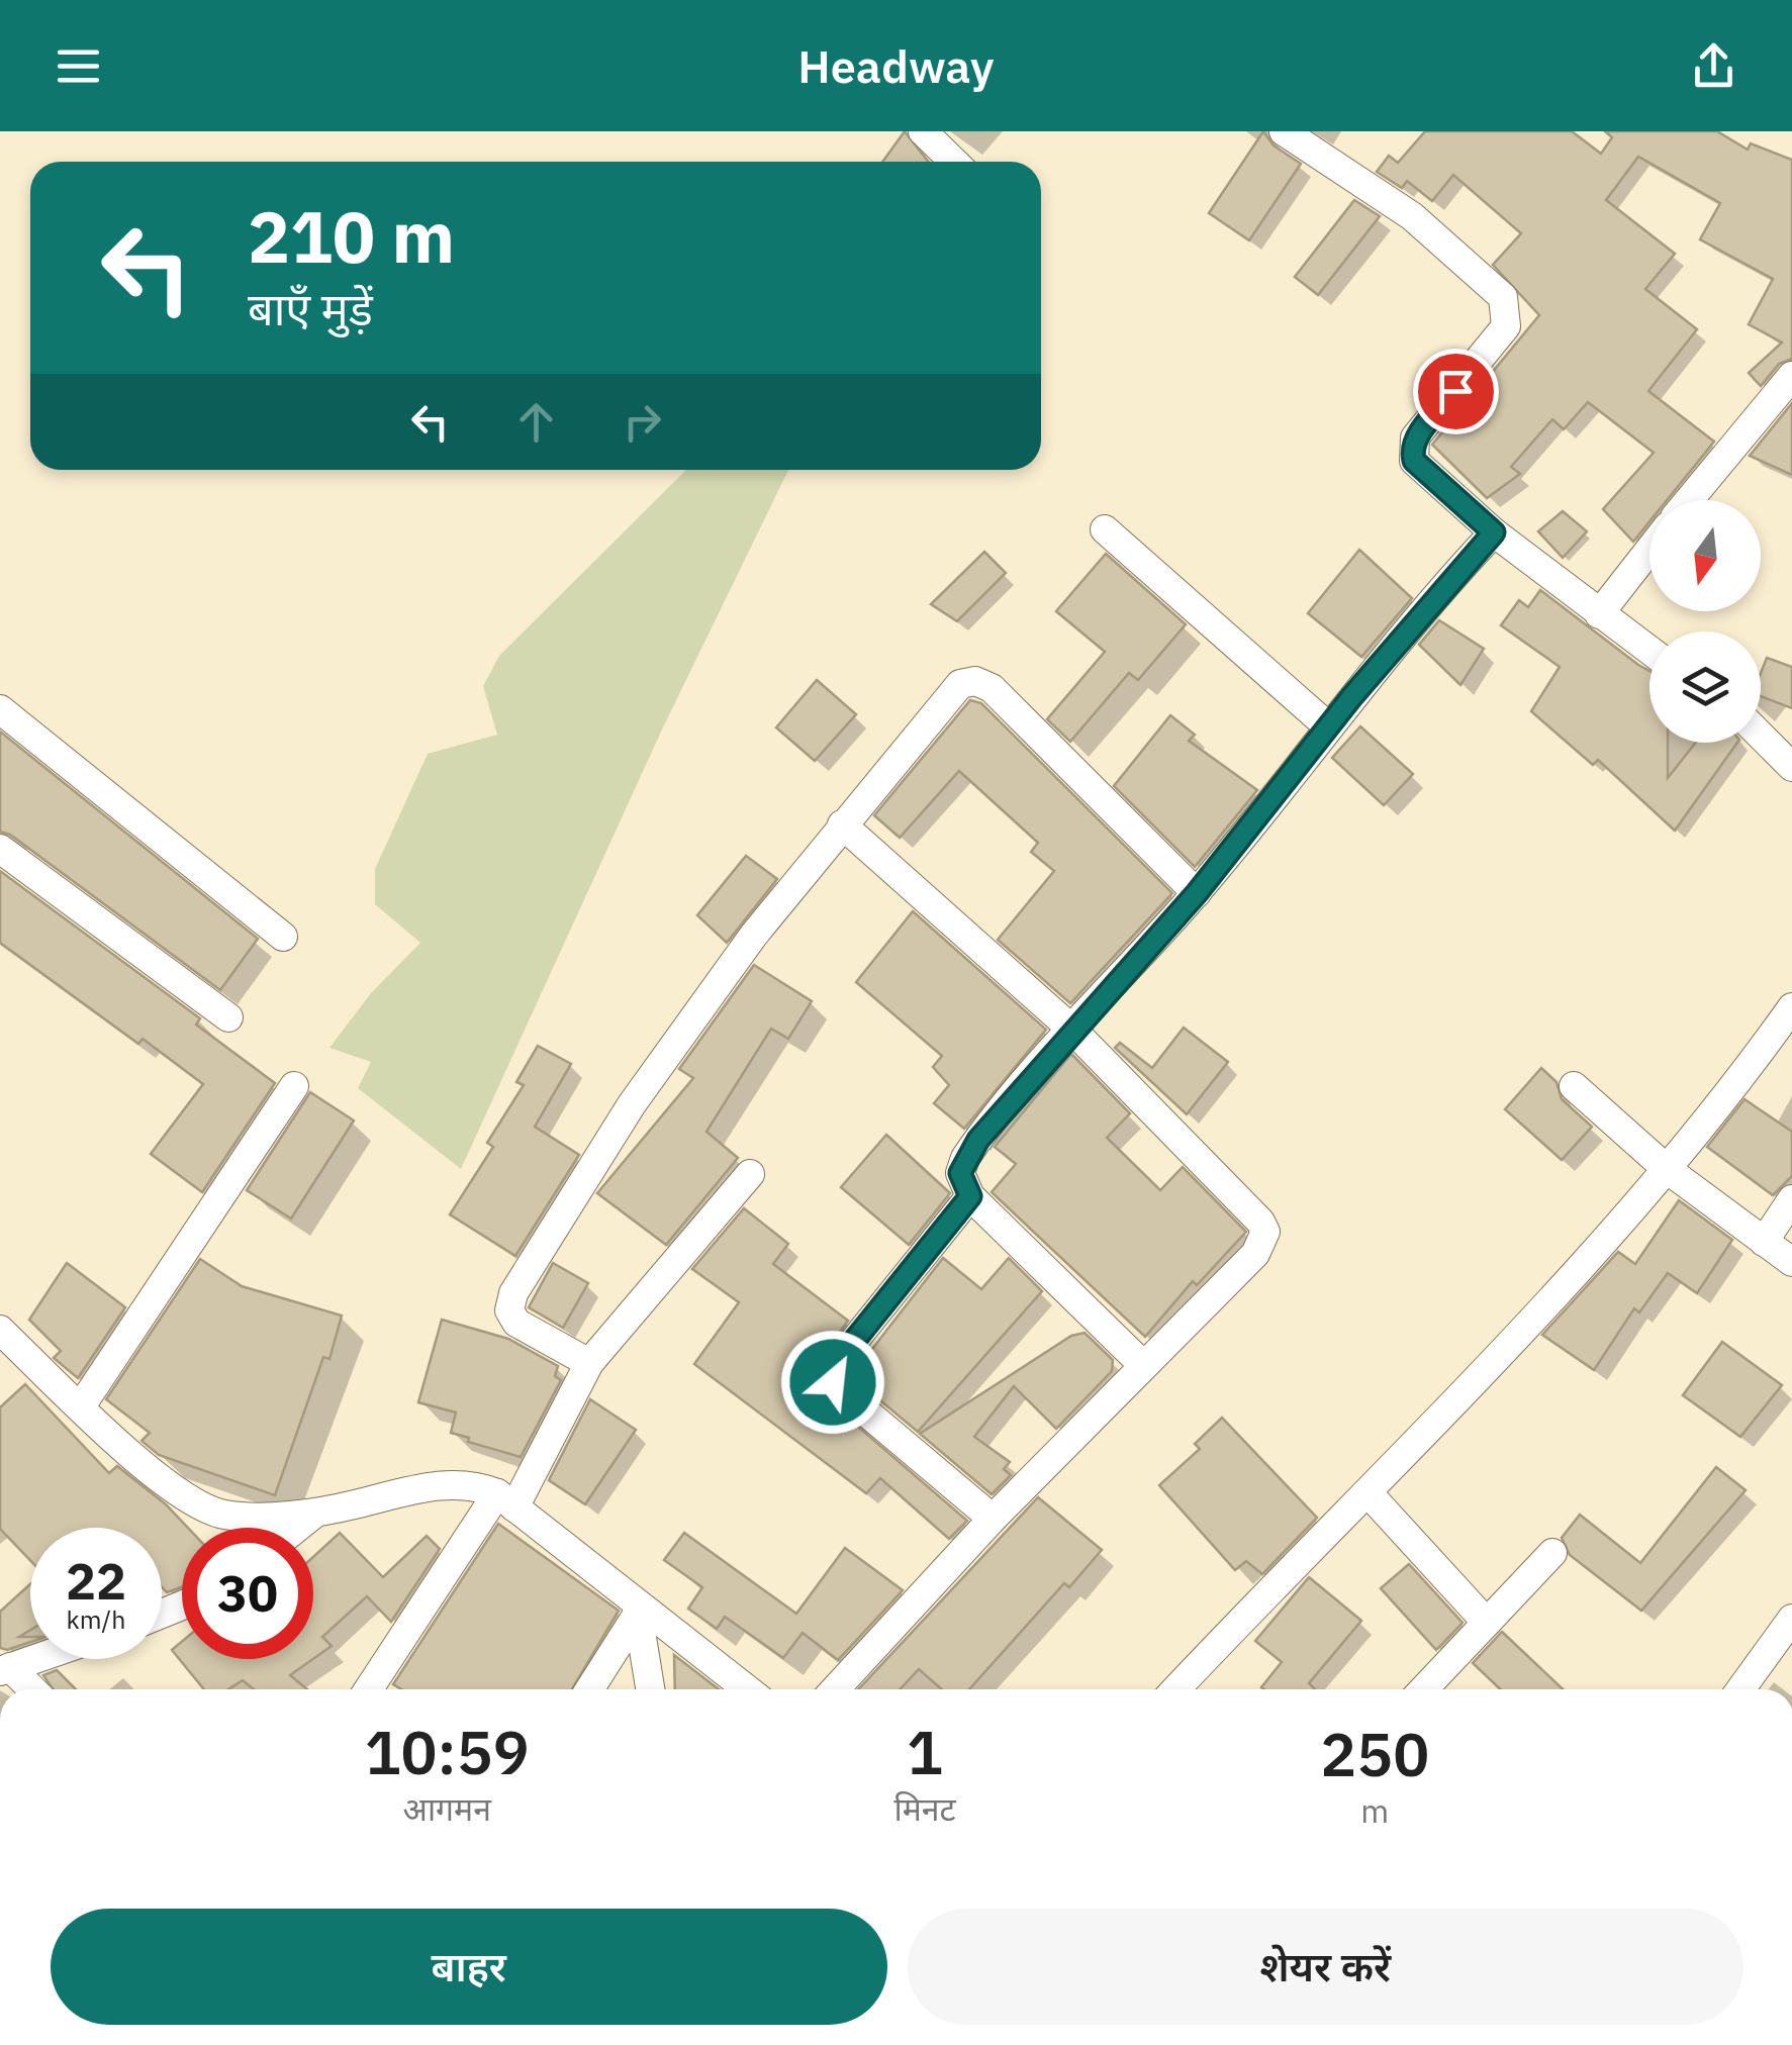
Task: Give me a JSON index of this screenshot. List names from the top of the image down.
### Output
{
  "north": "bottom",
  "page": {
    "header": "Headway",
    "turn": ["210 m", "बाएँ मुड़ें"],
    "speed": "22 km/h",
    "limit": "30",
    "eta": [
      "10:59",
      "आगमन",
      "1",
      "मिनट",
      "250",
      "m"
    ],
    "buttons": ["बाहर", "शेयर करें"]
  }
}
